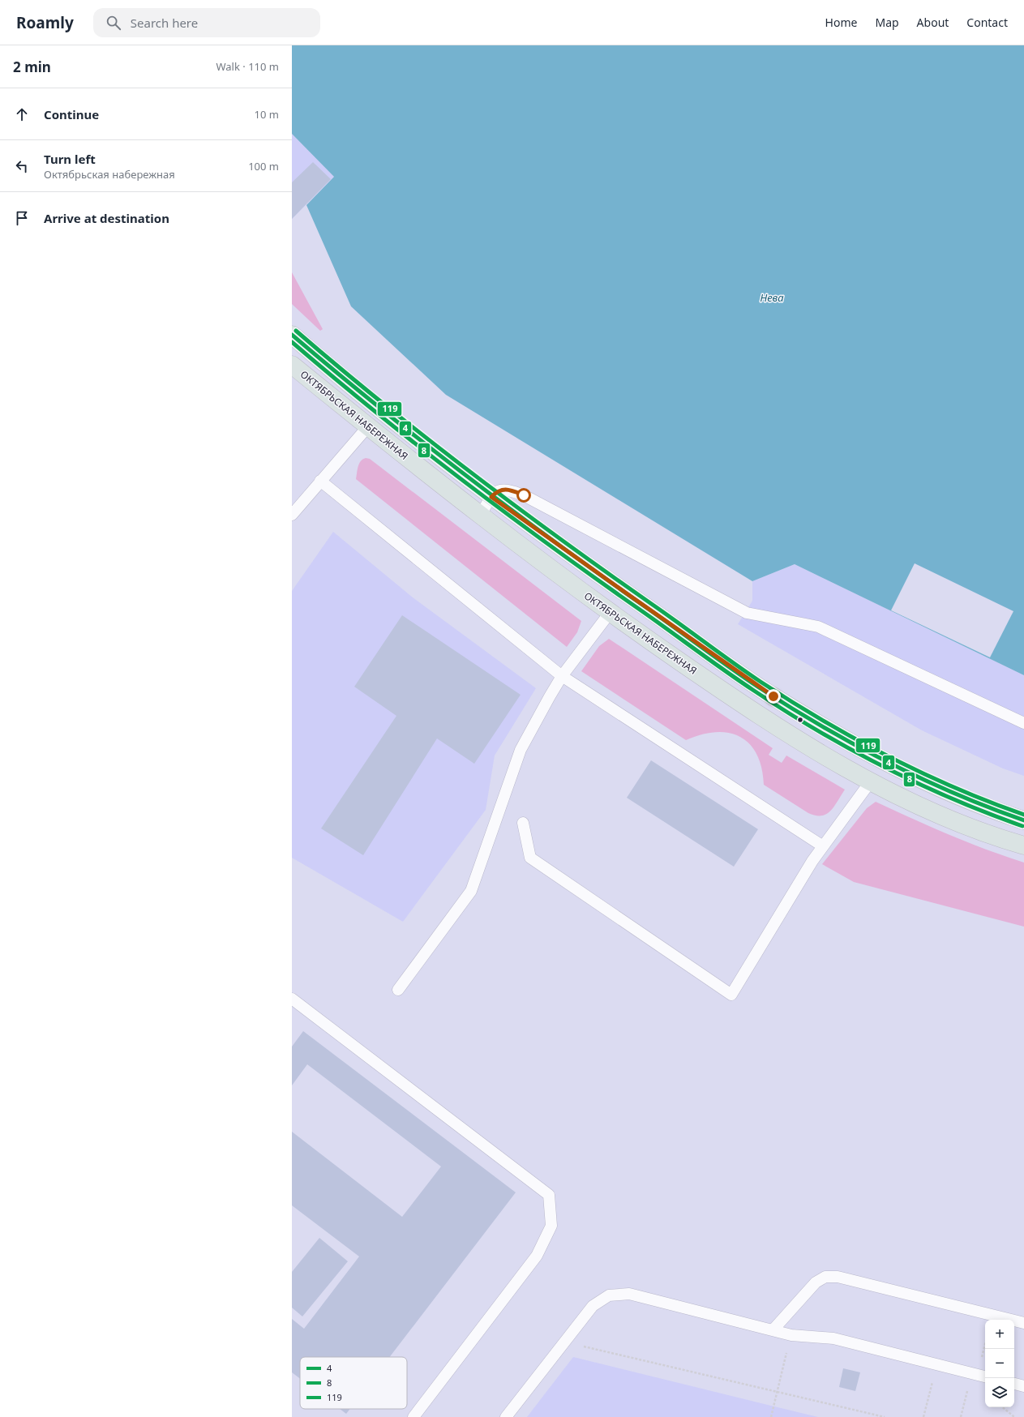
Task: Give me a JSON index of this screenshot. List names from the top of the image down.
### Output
{
  "streets": {
    "main road": ["ОКТЯБРЬСКАЯ НАБЕРЕЖНАЯ"]
  },
  "water": ["Нева"],
  "lines": ["transit line 119", "transit line 4", "transit line 8"],
  "legend": ["4", "8", "119"],
  "page": {
    "header": "Roamly",
    "search": "Search here",
    "nav": [
      "Home",
      "Map",
      "About",
      "Contact"
    ],
    "heading": ["2 min", "Walk · 110 m"],
    "list": [
      ["Continue", "10 m"],
      ["Turn left", "Октябрьская набережная", "100 m"],
      "Arrive at destination"
    ],
    "map_buttons": ["+", "−"]
  }
}
